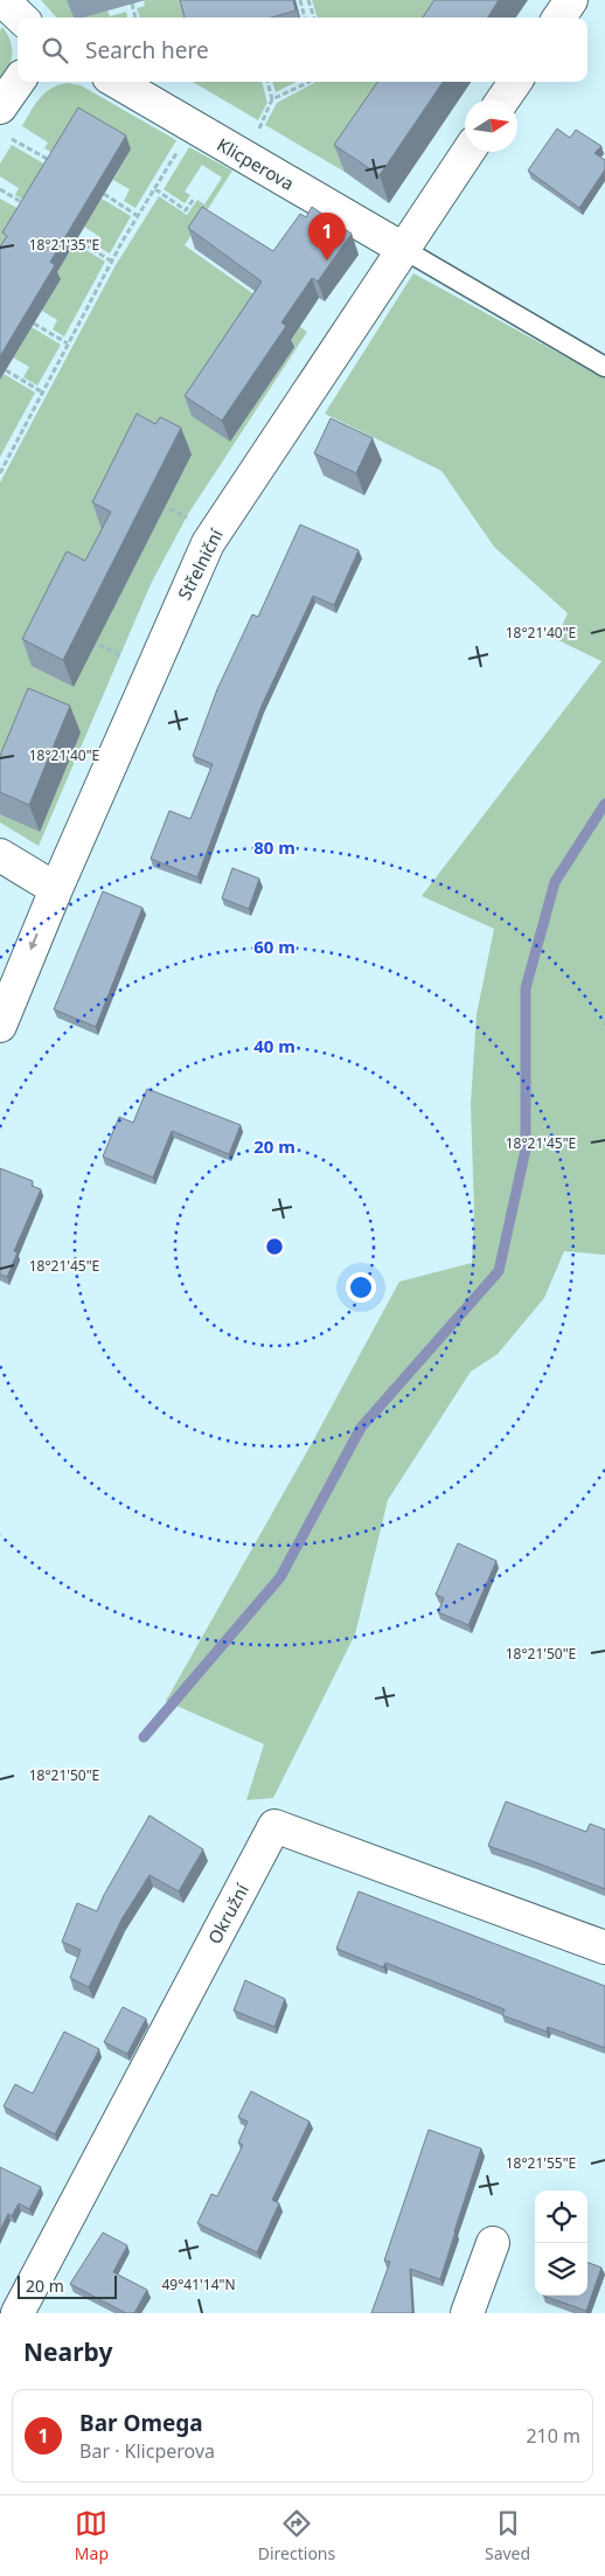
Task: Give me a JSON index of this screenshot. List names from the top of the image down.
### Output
{
  "streets": {
    "street": ["Klicperova", "Střelniční", "Okružní"]
  },
  "crossings": [
    ["Klicperova", "Střelniční"]
  ],
  "scale_bar": "20 m",
  "north": "right",
  "page": {
    "search": "Search here",
    "pins": "1",
    "scale": "20 m",
    "heading": "Nearby",
    "list": [
      {
        "mark": "1",
        "name": "Bar Omega",
        "note": "Bar · Klicperova",
        "value": "210 m"
      }
    ],
    "nav": ["Map", "Directions", "Saved"]
  },
  "coordinates": [
    "18°21'35\"E",
    "18°21'40\"E",
    "18°21'45\"E",
    "18°21'50\"E",
    "18°21'55\"E",
    "49°41'14\"N"
  ],
  "rings": [
    "80 m",
    "60 m",
    "40 m",
    "20 m"
  ]
}
